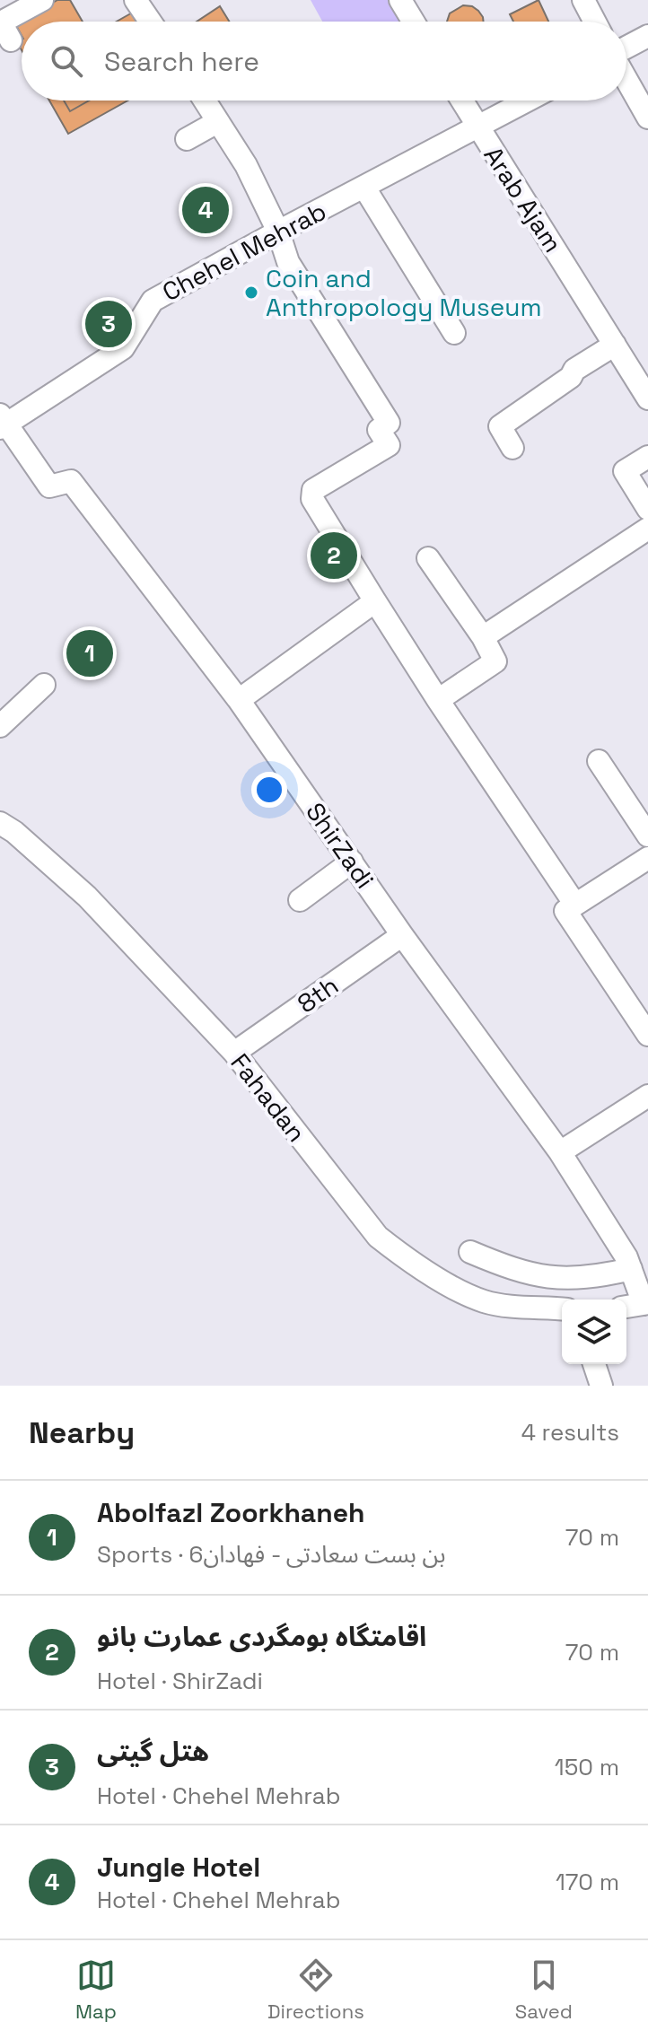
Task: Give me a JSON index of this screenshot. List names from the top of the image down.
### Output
{
  "streets": {
    "street": [
      "Arab Ajam",
      "Chehel Mehrab",
      "ShirZadi",
      "8th",
      "Fahadan"
    ]
  },
  "crossings": [
    ["Arab Ajam", "Chehel Mehrab"],
    ["Chehel Mehrab", "ShirZadi"],
    ["ShirZadi", "8th"],
    ["8th", "Fahadan"]
  ],
  "places": ["Coin and Anthropology Museum"],
  "page": {
    "search": "Search here",
    "pins": [
      "4",
      "3",
      "2",
      "1"
    ],
    "heading": ["Nearby", "4 results"],
    "list": [
      {
        "mark": "1",
        "name": "Abolfazl Zoorkhaneh",
        "note": "Sports · بن بست سعادتی - فهادان6",
        "value": "70 m"
      },
      {
        "mark": "2",
        "name": "اقامتگاه بومگردی عمارت بانو",
        "note": "Hotel · ShirZadi",
        "value": "70 m"
      },
      {
        "mark": "3",
        "name": "هتل گیتی",
        "note": "Hotel · Chehel Mehrab",
        "value": "150 m"
      },
      {
        "mark": "4",
        "name": "Jungle Hotel",
        "note": "Hotel · Chehel Mehrab",
        "value": "170 m"
      }
    ],
    "nav": ["Map", "Directions", "Saved"]
  }
}
